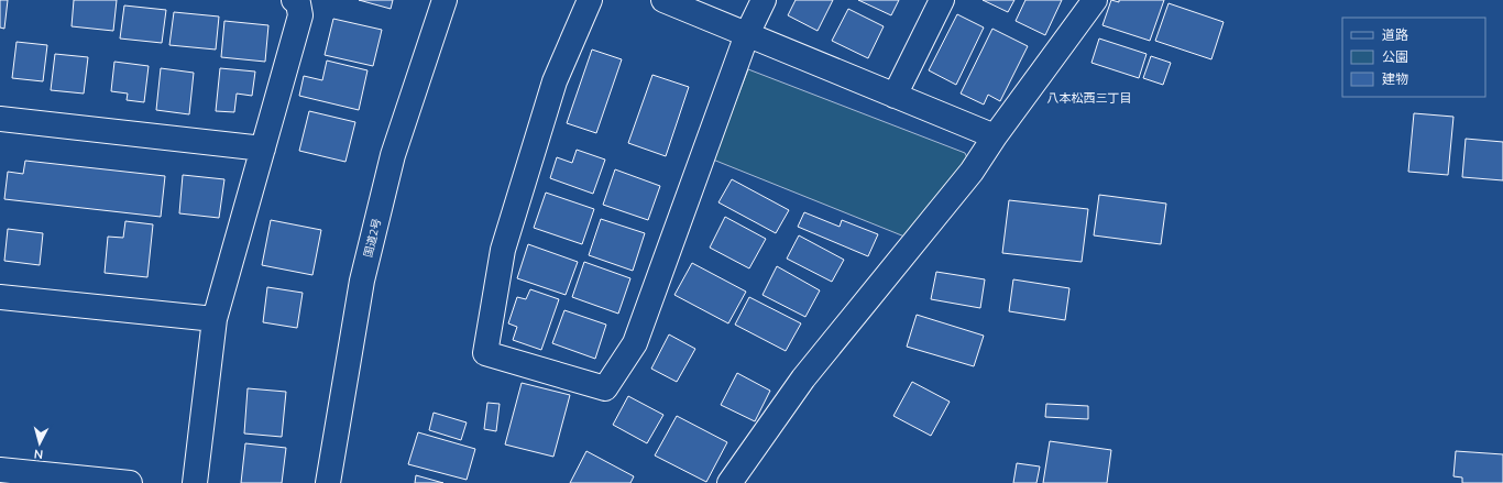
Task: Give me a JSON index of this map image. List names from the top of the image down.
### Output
{
  "streets": {
    "main road": ["国道2号"]
  },
  "districts": ["八本松西三丁目"],
  "legend": ["道路", "公園", "建物"],
  "north": "bottom"
}
